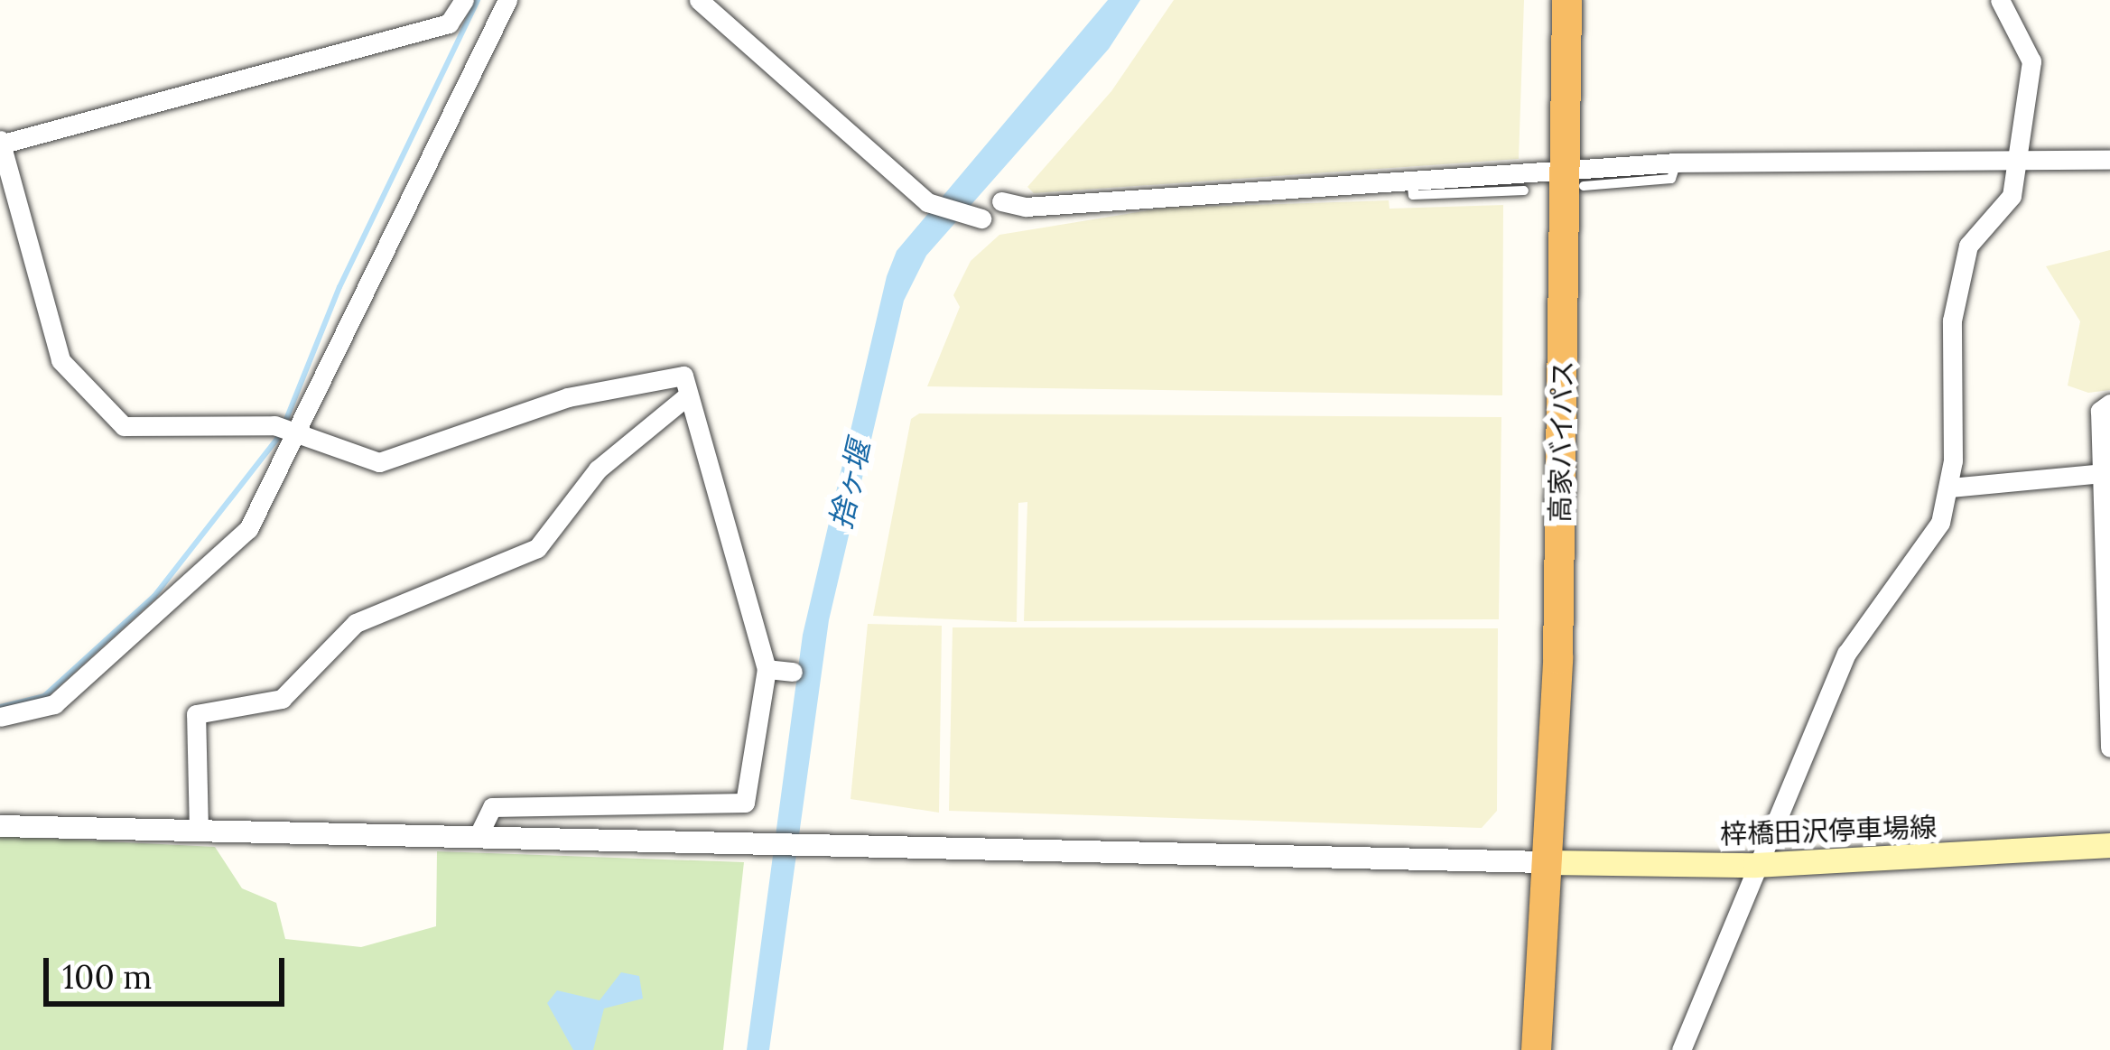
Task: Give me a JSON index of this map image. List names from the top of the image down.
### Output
{
  "streets": {
    "highway": ["高家バイパス"],
    "main road": ["梓橋田沢停車場線"]
  },
  "crossings": [
    ["高家バイパス", "梓橋田沢停車場線"]
  ],
  "water": ["捨ヶ堰"],
  "scale_bar": "100 m"
}
